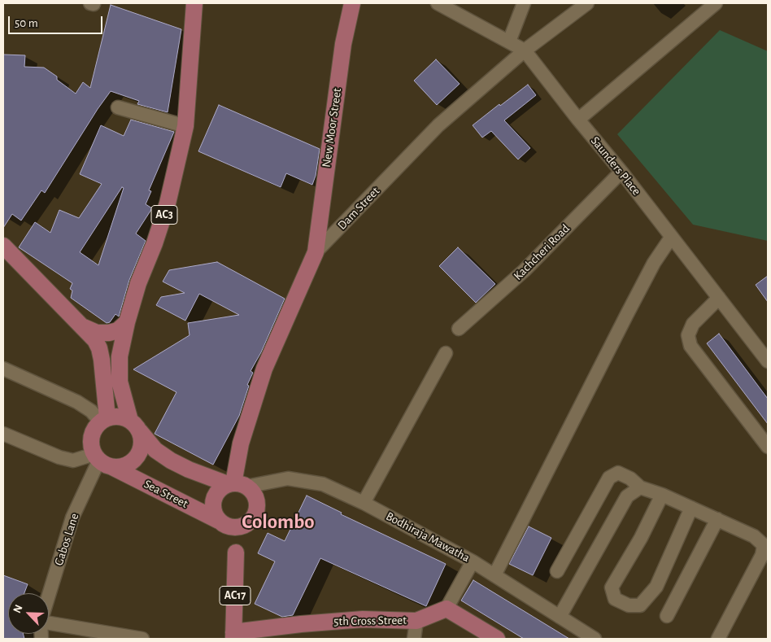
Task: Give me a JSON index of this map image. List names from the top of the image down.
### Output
{
  "streets": {
    "main road": [
      "New Moor Street",
      "Dam Street",
      "AC3",
      "Sea Street",
      "AC17",
      "5th Cross Street"
    ],
    "street": [
      "Saunders Place",
      "Kachcheri Road",
      "Bodhiraja Mawatha",
      "Gabos Lane"
    ]
  },
  "crossings": [
    ["New Moor Street", "Dam Street"],
    ["Saunders Place", "Dam Street"],
    ["Saunders Place", "Kachcheri Road"],
    ["Dam Street", "Sea Street"],
    ["Dam Street", "Bodhiraja Mawatha"],
    ["Dam Street", "AC17"],
    ["AC3", "Sea Street"],
    ["AC3", "Gabos Lane"],
    ["Sea Street", "Bodhiraja Mawatha"],
    ["Sea Street", "Gabos Lane"],
    ["Sea Street", "AC17"],
    ["Bodhiraja Mawatha", "AC17"],
    ["AC17", "5th Cross Street"]
  ],
  "districts": ["Colombo"],
  "scale_bar": "50 m",
  "north": "top left"
}
